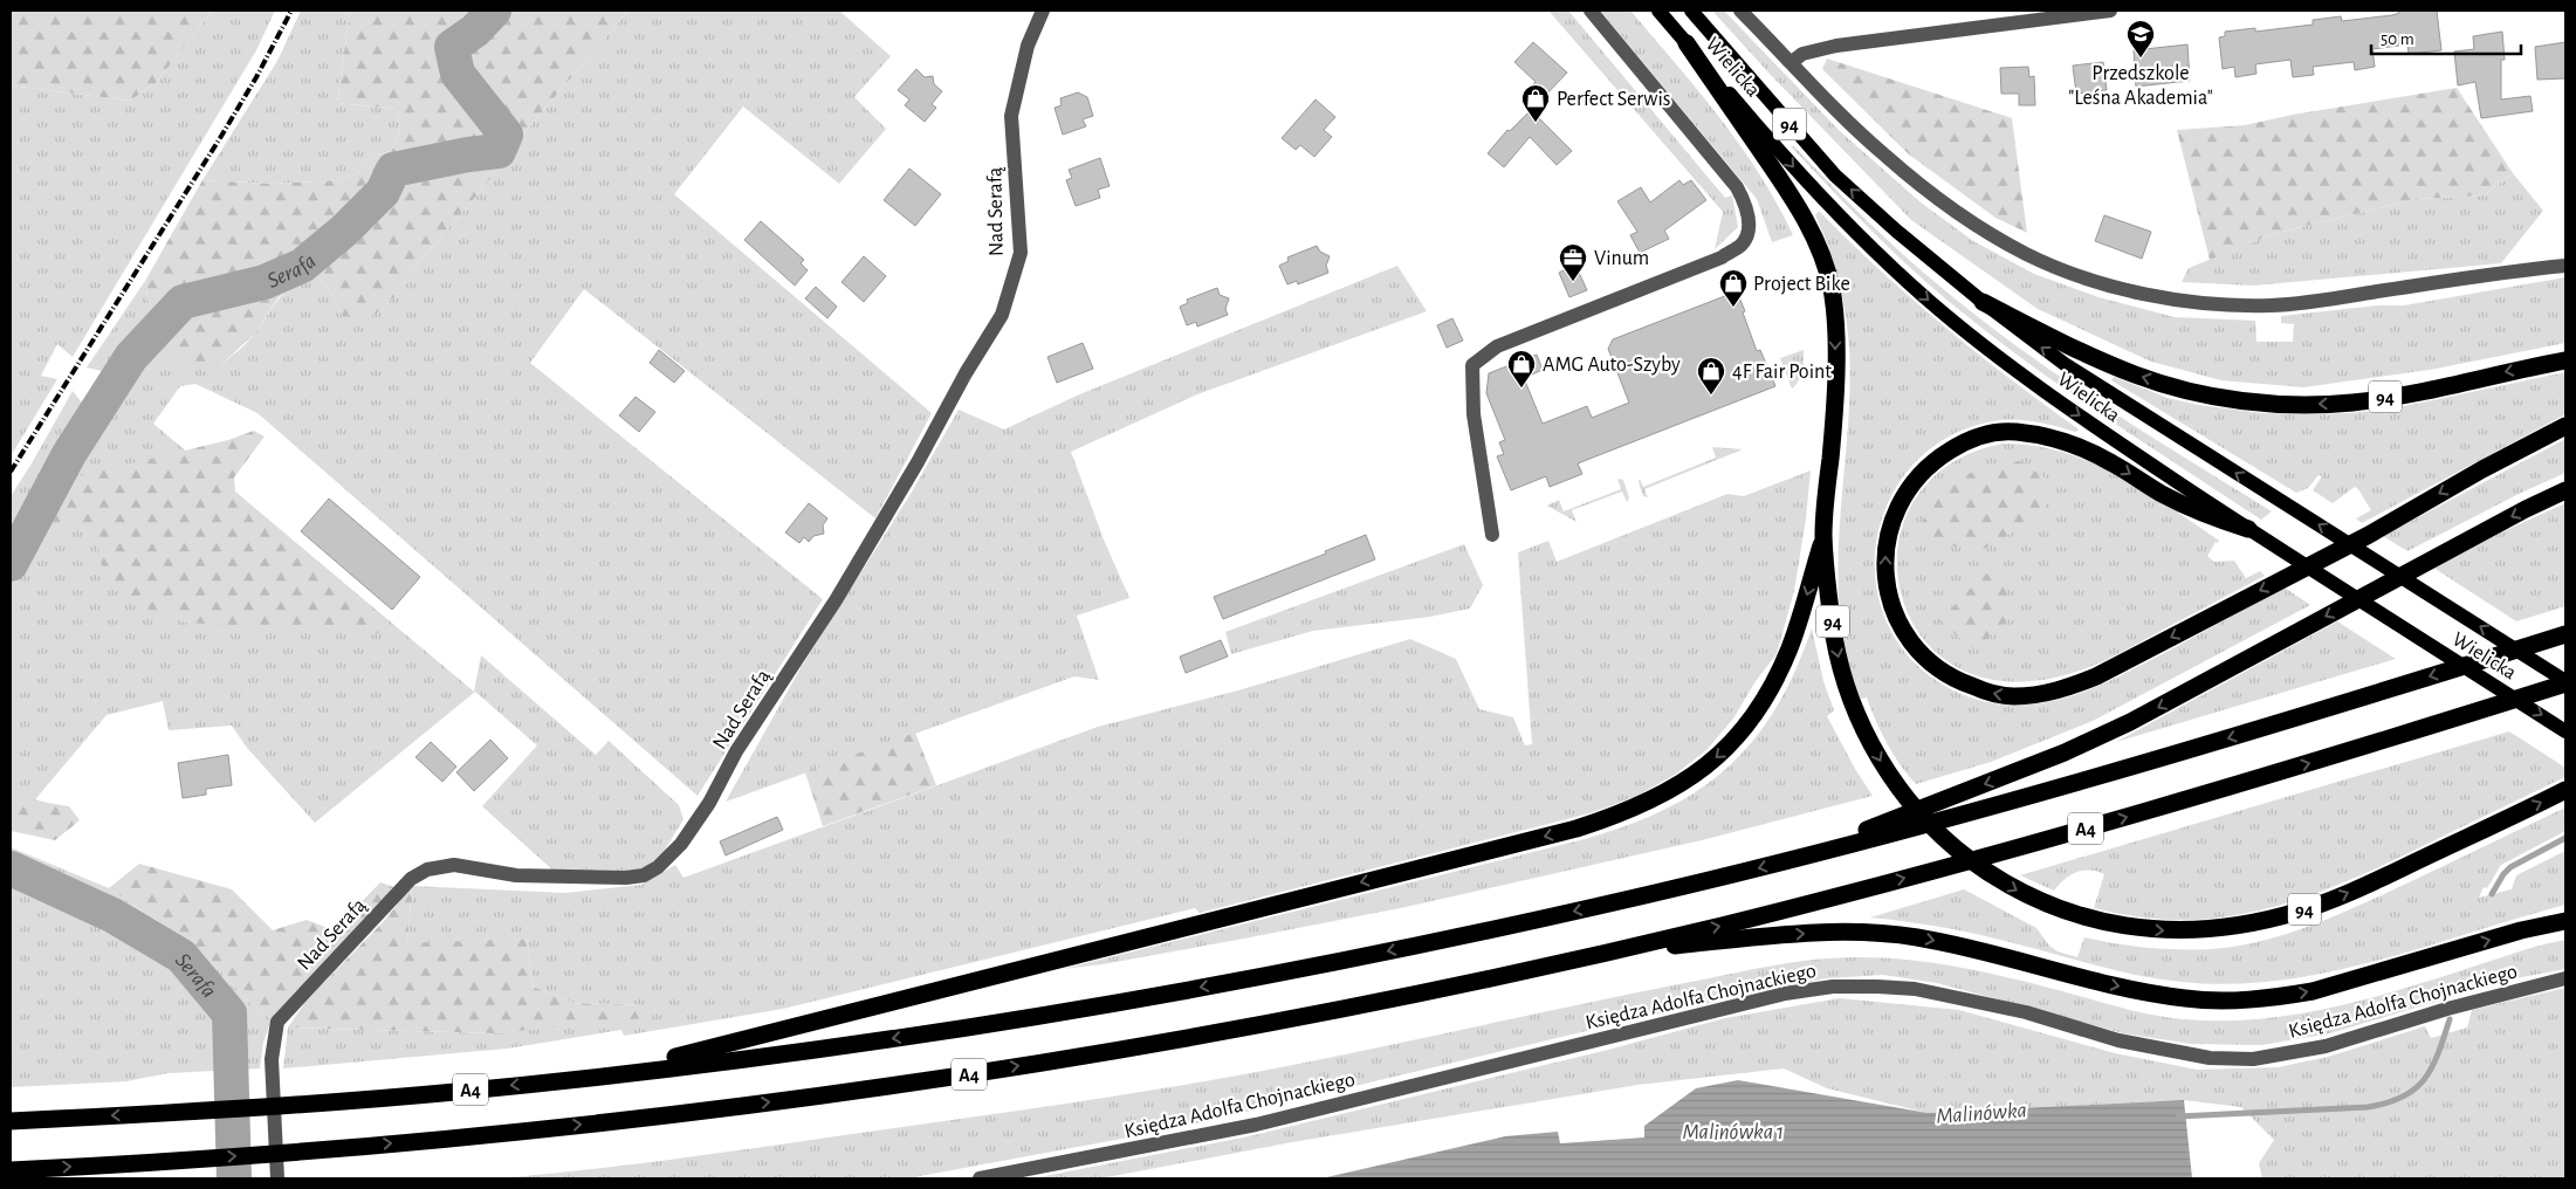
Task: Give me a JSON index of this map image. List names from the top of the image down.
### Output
{
  "streets": {
    "highway": ["94", "A4"],
    "main road": ["Wielicka"],
    "street": ["Nad Serafą", "Księdza Adolfa Chojnackiego"]
  },
  "crossings": [
    ["Wielicka", "94"],
    ["Wielicka", "A4"]
  ],
  "water": ["Serafa", "Malinówka", "Malinówka 1"],
  "places": {
    "school or university": ["Przedszkole \"Leśna Akademia\""],
    "shop": [
      "Perfect Serwis",
      "Project Bike",
      "AMG Auto-Szyby",
      "4F Fair Point"
    ],
    "office": ["Vinum"]
  },
  "scale_bar": "50 m"
}
